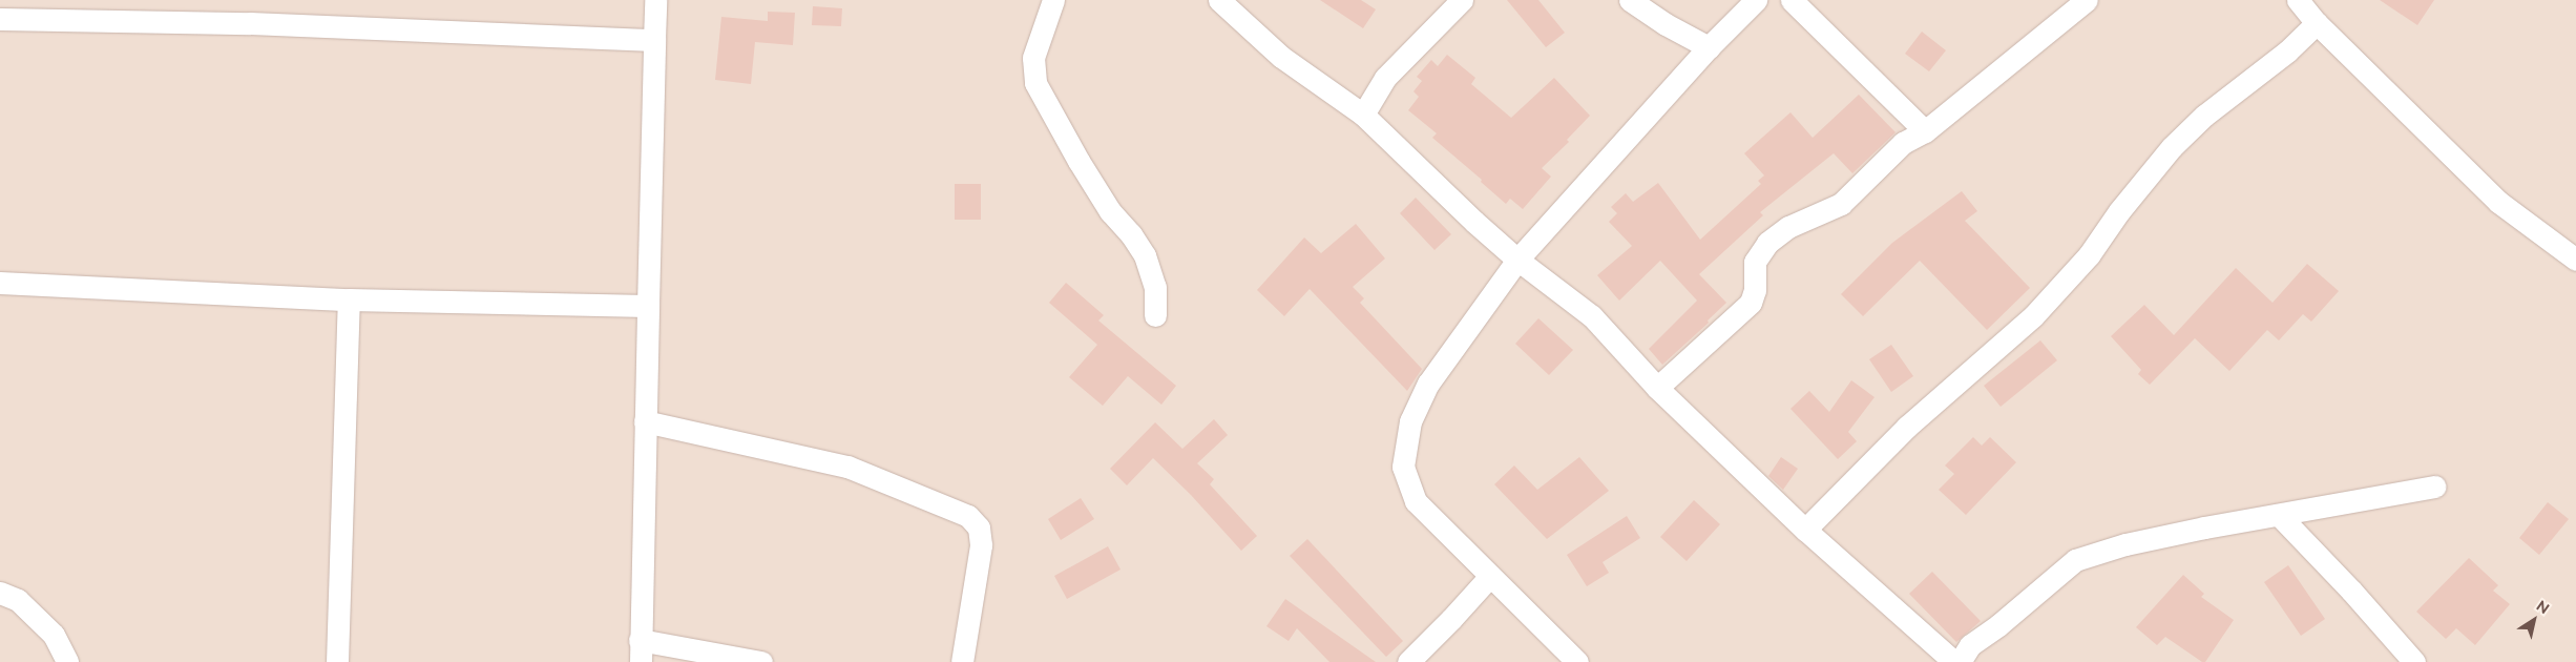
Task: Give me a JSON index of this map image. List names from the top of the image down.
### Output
{
  "north": "top right"
}
